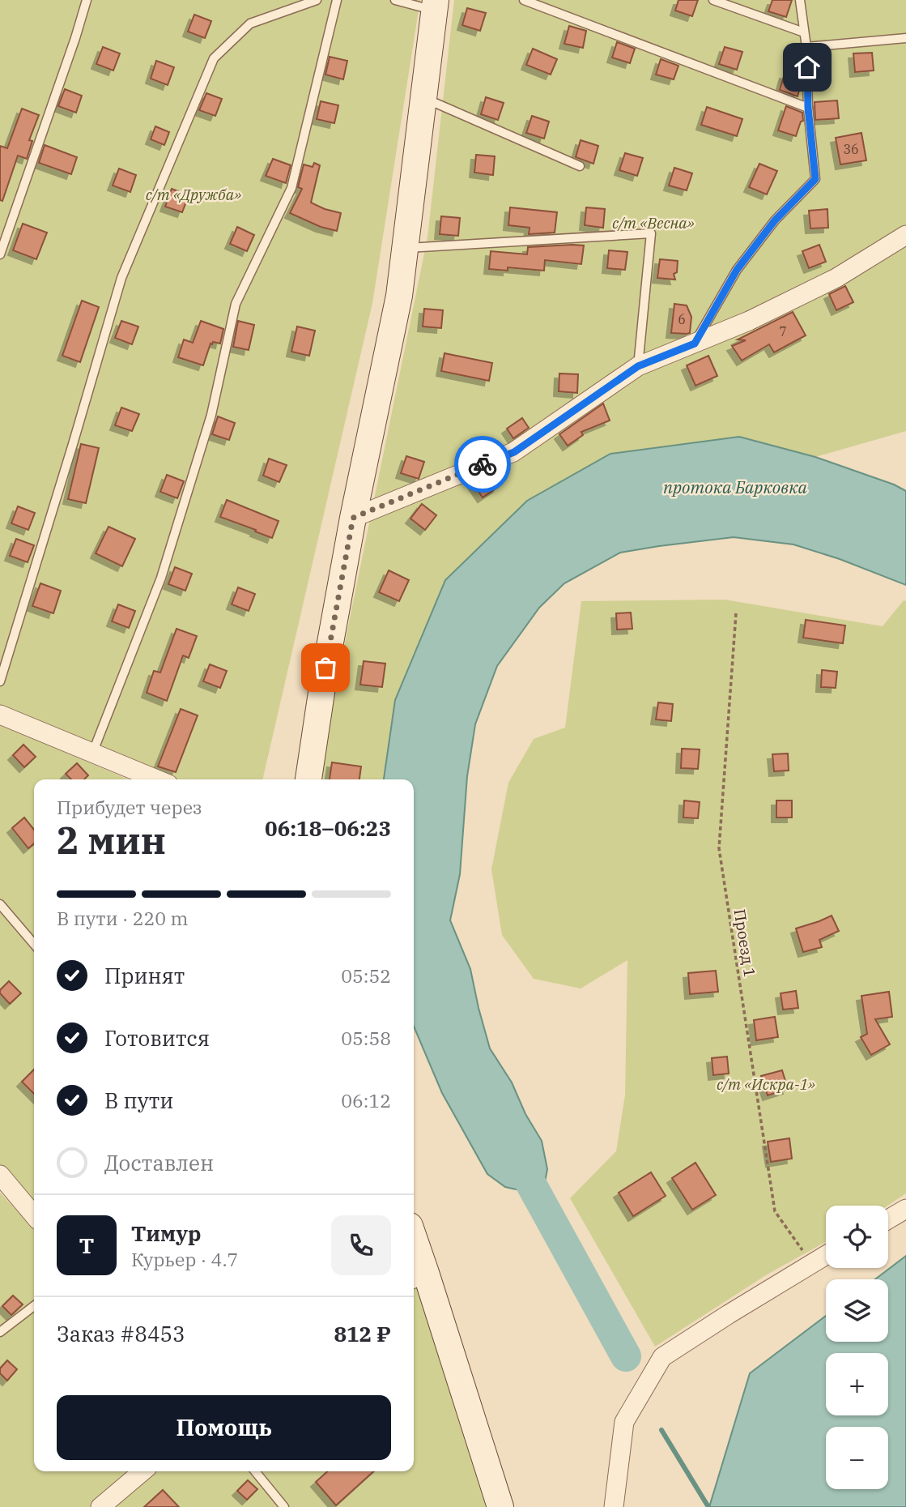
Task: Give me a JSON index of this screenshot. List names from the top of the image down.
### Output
{
  "streets": {
    "path": ["Проезд 1"]
  },
  "water": ["протока Барковка"],
  "parks": ["с/т «Дружба»", "с/т «Весна»", "с/т «Искра-1»"],
  "house_numbers": ["36", "6", "7"],
  "page": {
    "heading": ["2 мин", "Прибудет через", "06:18–06:23"],
    "panel": [
      "Тимур",
      "Курьер · 4.7",
      "Заказ #8453",
      "812 ₽"
    ],
    "bar": "В пути · 220 m",
    "list": [
      ["Принят", "05:52"],
      ["Готовится", "05:58"],
      ["В пути", "06:12"],
      "Доставлен"
    ],
    "map_buttons": ["+", "−"],
    "round": "Т",
    "buttons": "Помощь"
  }
}
